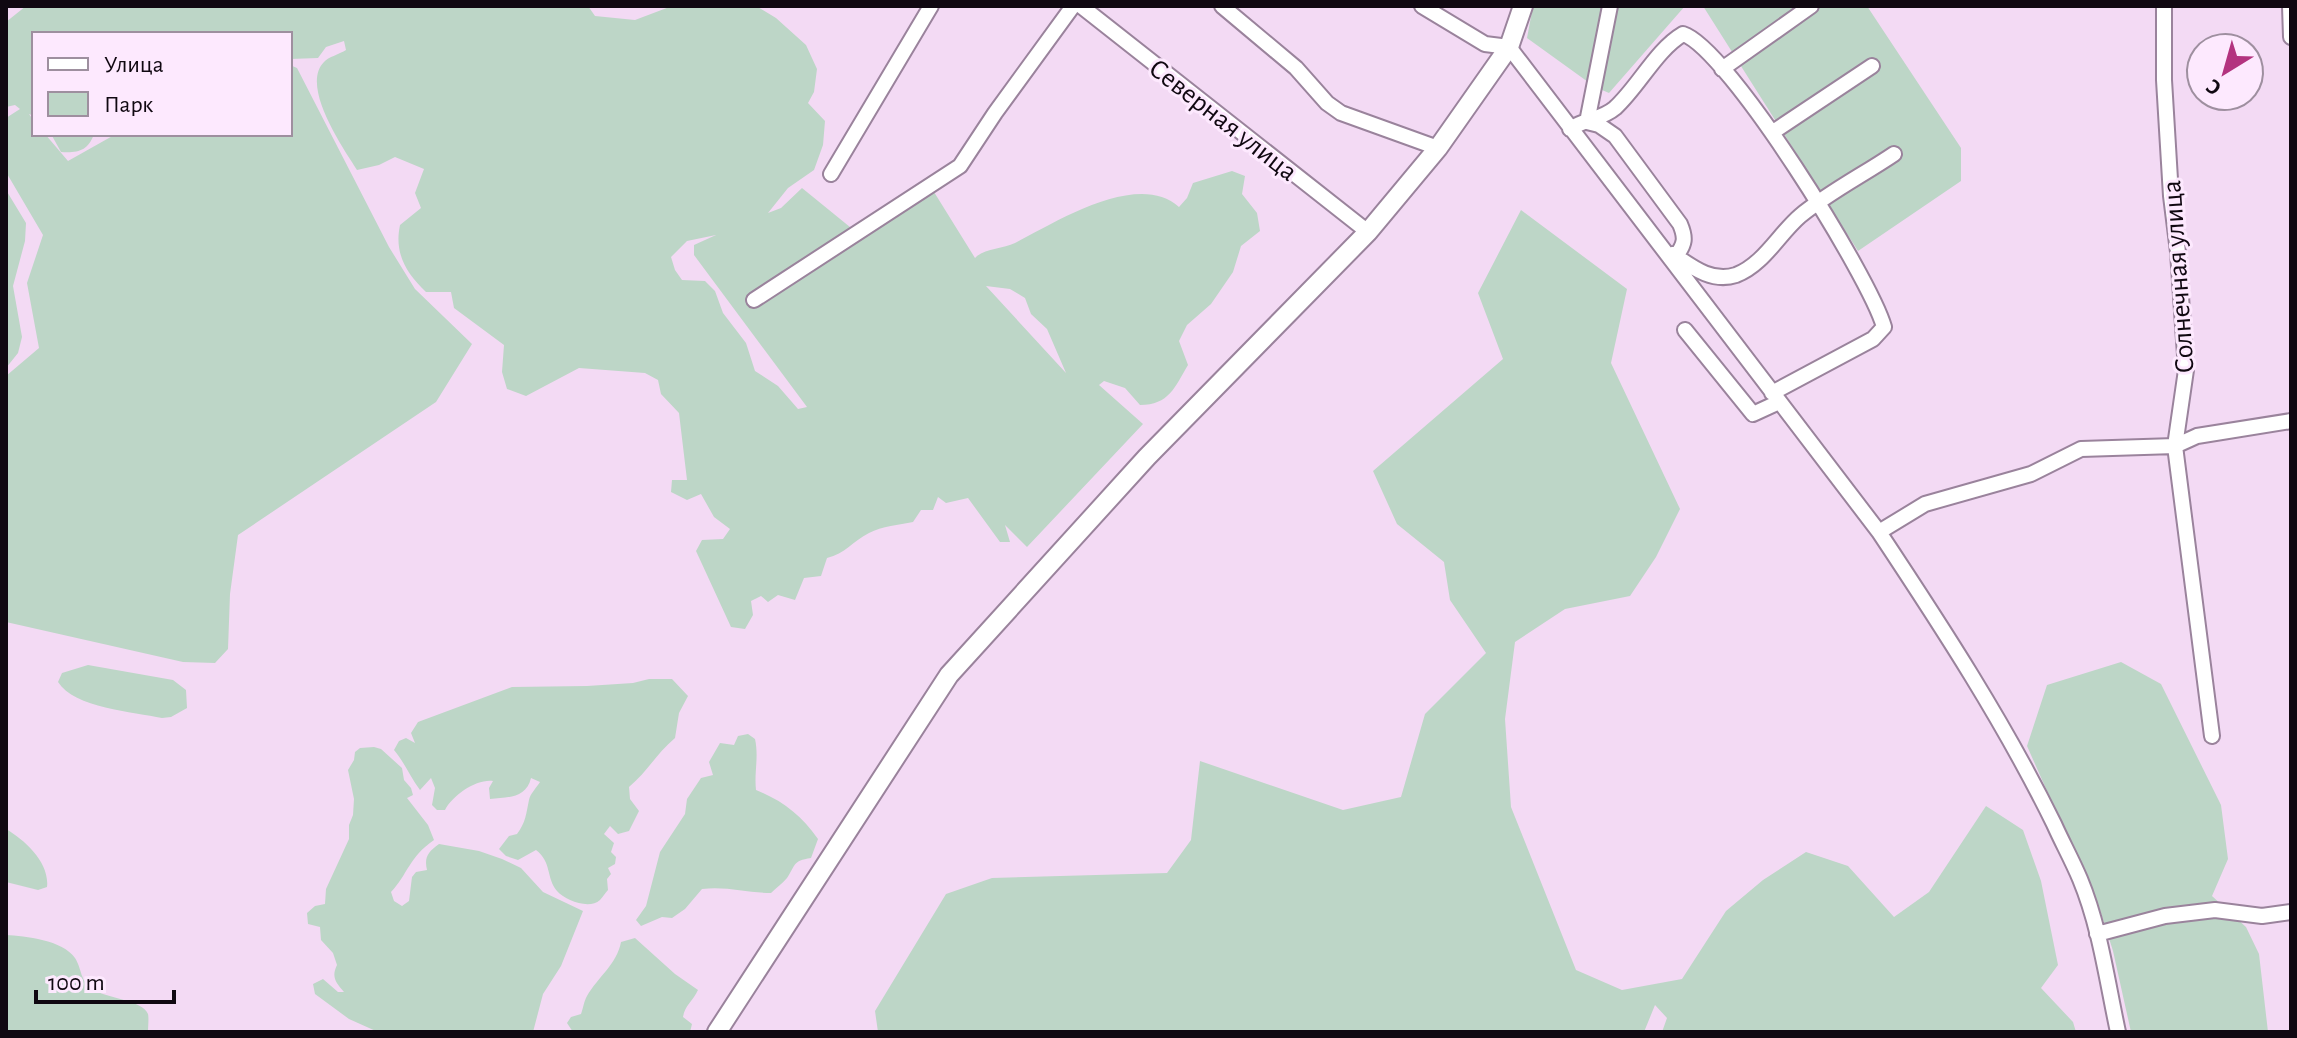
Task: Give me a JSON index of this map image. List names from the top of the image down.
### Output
{
  "streets": {
    "street": ["Северная улица", "Солнечная улица"]
  },
  "legend": ["Улица", "Парк"],
  "scale_bar": "100 m",
  "north": "bottom left"
}
